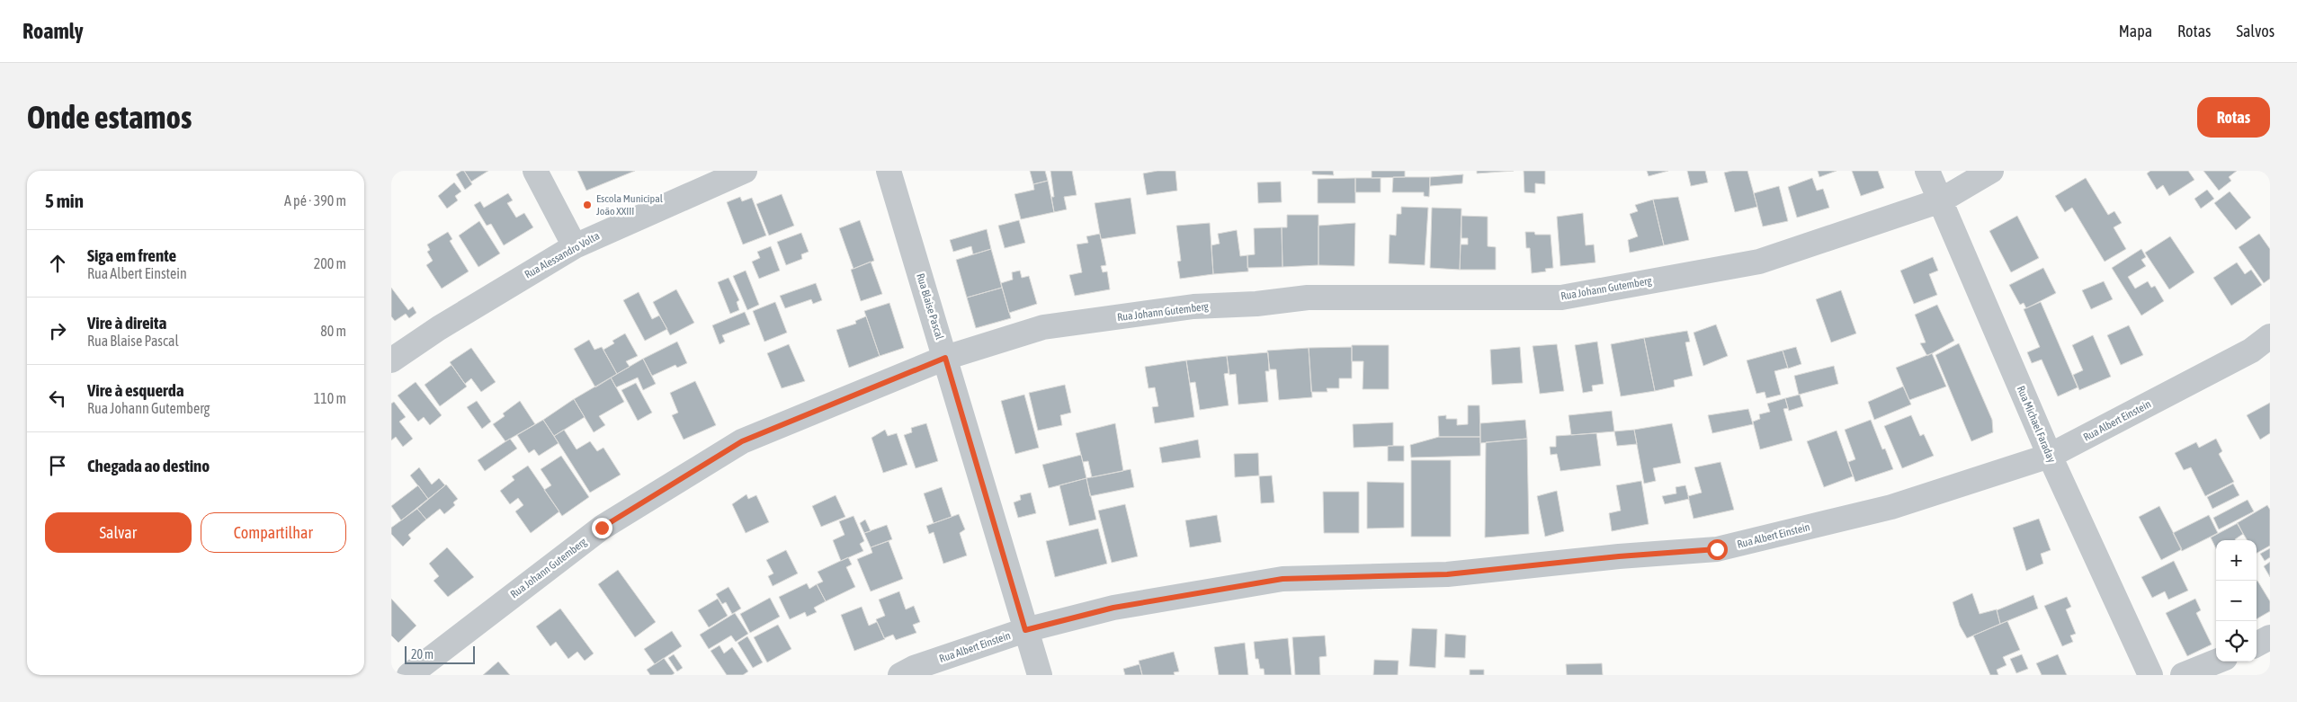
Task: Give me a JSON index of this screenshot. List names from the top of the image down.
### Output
{
  "streets": {
    "street": [
      "Rua Alessandro Volta",
      "Rua Johann Gutemberg",
      "Rua Blaise Pascal",
      "Rua Albert Einstein",
      "Rua Michael Faraday"
    ]
  },
  "crossings": [
    ["Rua Johann Gutemberg", "Rua Blaise Pascal"],
    ["Rua Johann Gutemberg", "Rua Michael Faraday"],
    ["Rua Blaise Pascal", "Rua Albert Einstein"],
    ["Rua Albert Einstein", "Rua Michael Faraday"]
  ],
  "places": ["Escola Municipal João XXIII"],
  "scale_bar": "20 m",
  "page": {
    "header": "Roamly",
    "nav": ["Mapa", "Rotas", "Salvos"],
    "buttons": [
      "Rotas",
      ["Salvar", "Compartilhar"]
    ],
    "title": "Onde estamos",
    "heading": ["5 min", "A pé · 390 m"],
    "list": [
      ["Siga em frente", "Rua Albert Einstein", "200 m"],
      ["Vire à direita", "Rua Blaise Pascal", "80 m"],
      ["Vire à esquerda", "Rua Johann Gutemberg", "110 m"],
      "Chegada ao destino"
    ],
    "map_buttons": ["+", "−"],
    "scale": "20 m"
  }
}
